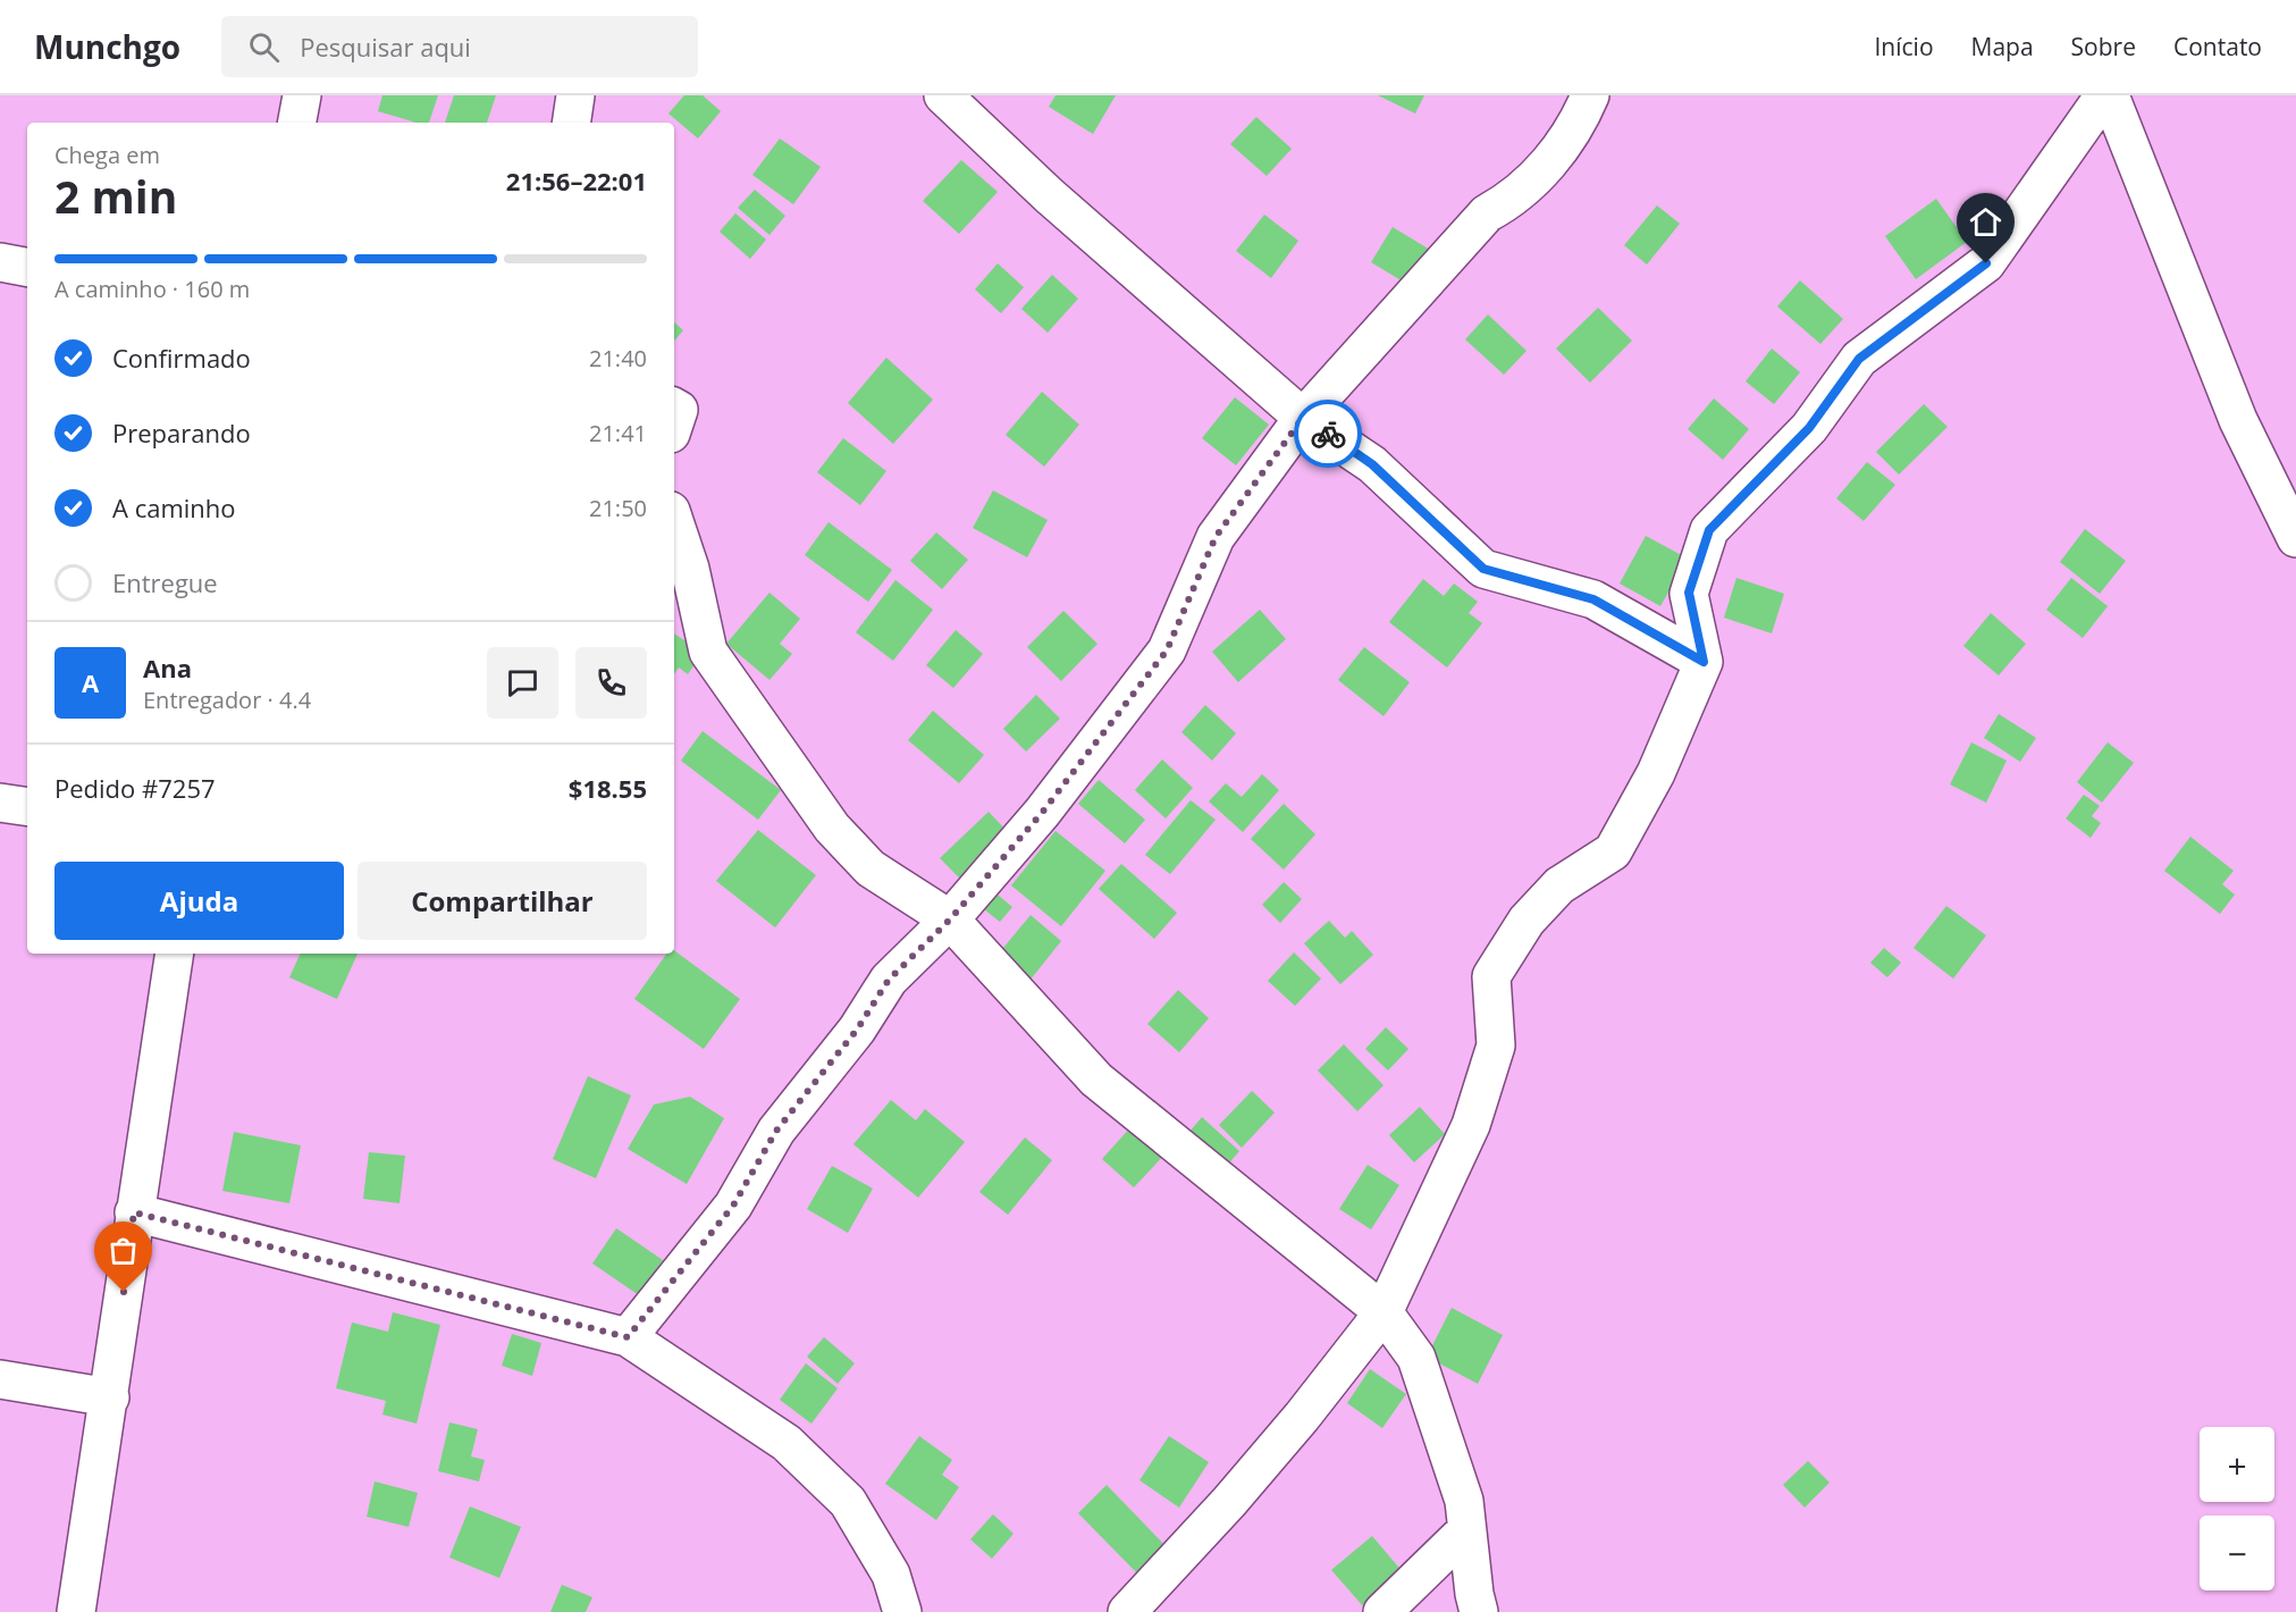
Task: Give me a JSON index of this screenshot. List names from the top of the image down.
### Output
{
  "page": {
    "header": "Munchgo",
    "search": "Pesquisar aqui",
    "nav": [
      "Início",
      "Mapa",
      "Sobre",
      "Contato"
    ],
    "heading": ["2 min", "Chega em", "21:56–22:01"],
    "panel": [
      "Ana",
      "Entregador · 4.4",
      "Pedido #7257",
      "$18.55"
    ],
    "bar": "A caminho · 160 m",
    "list": [
      ["Confirmado", "21:40"],
      ["Preparando", "21:41"],
      ["A caminho", "21:50"],
      "Entregue"
    ],
    "round": "A",
    "buttons": ["Ajuda", "Compartilhar"],
    "map_buttons": ["+", "−"]
  }
}
